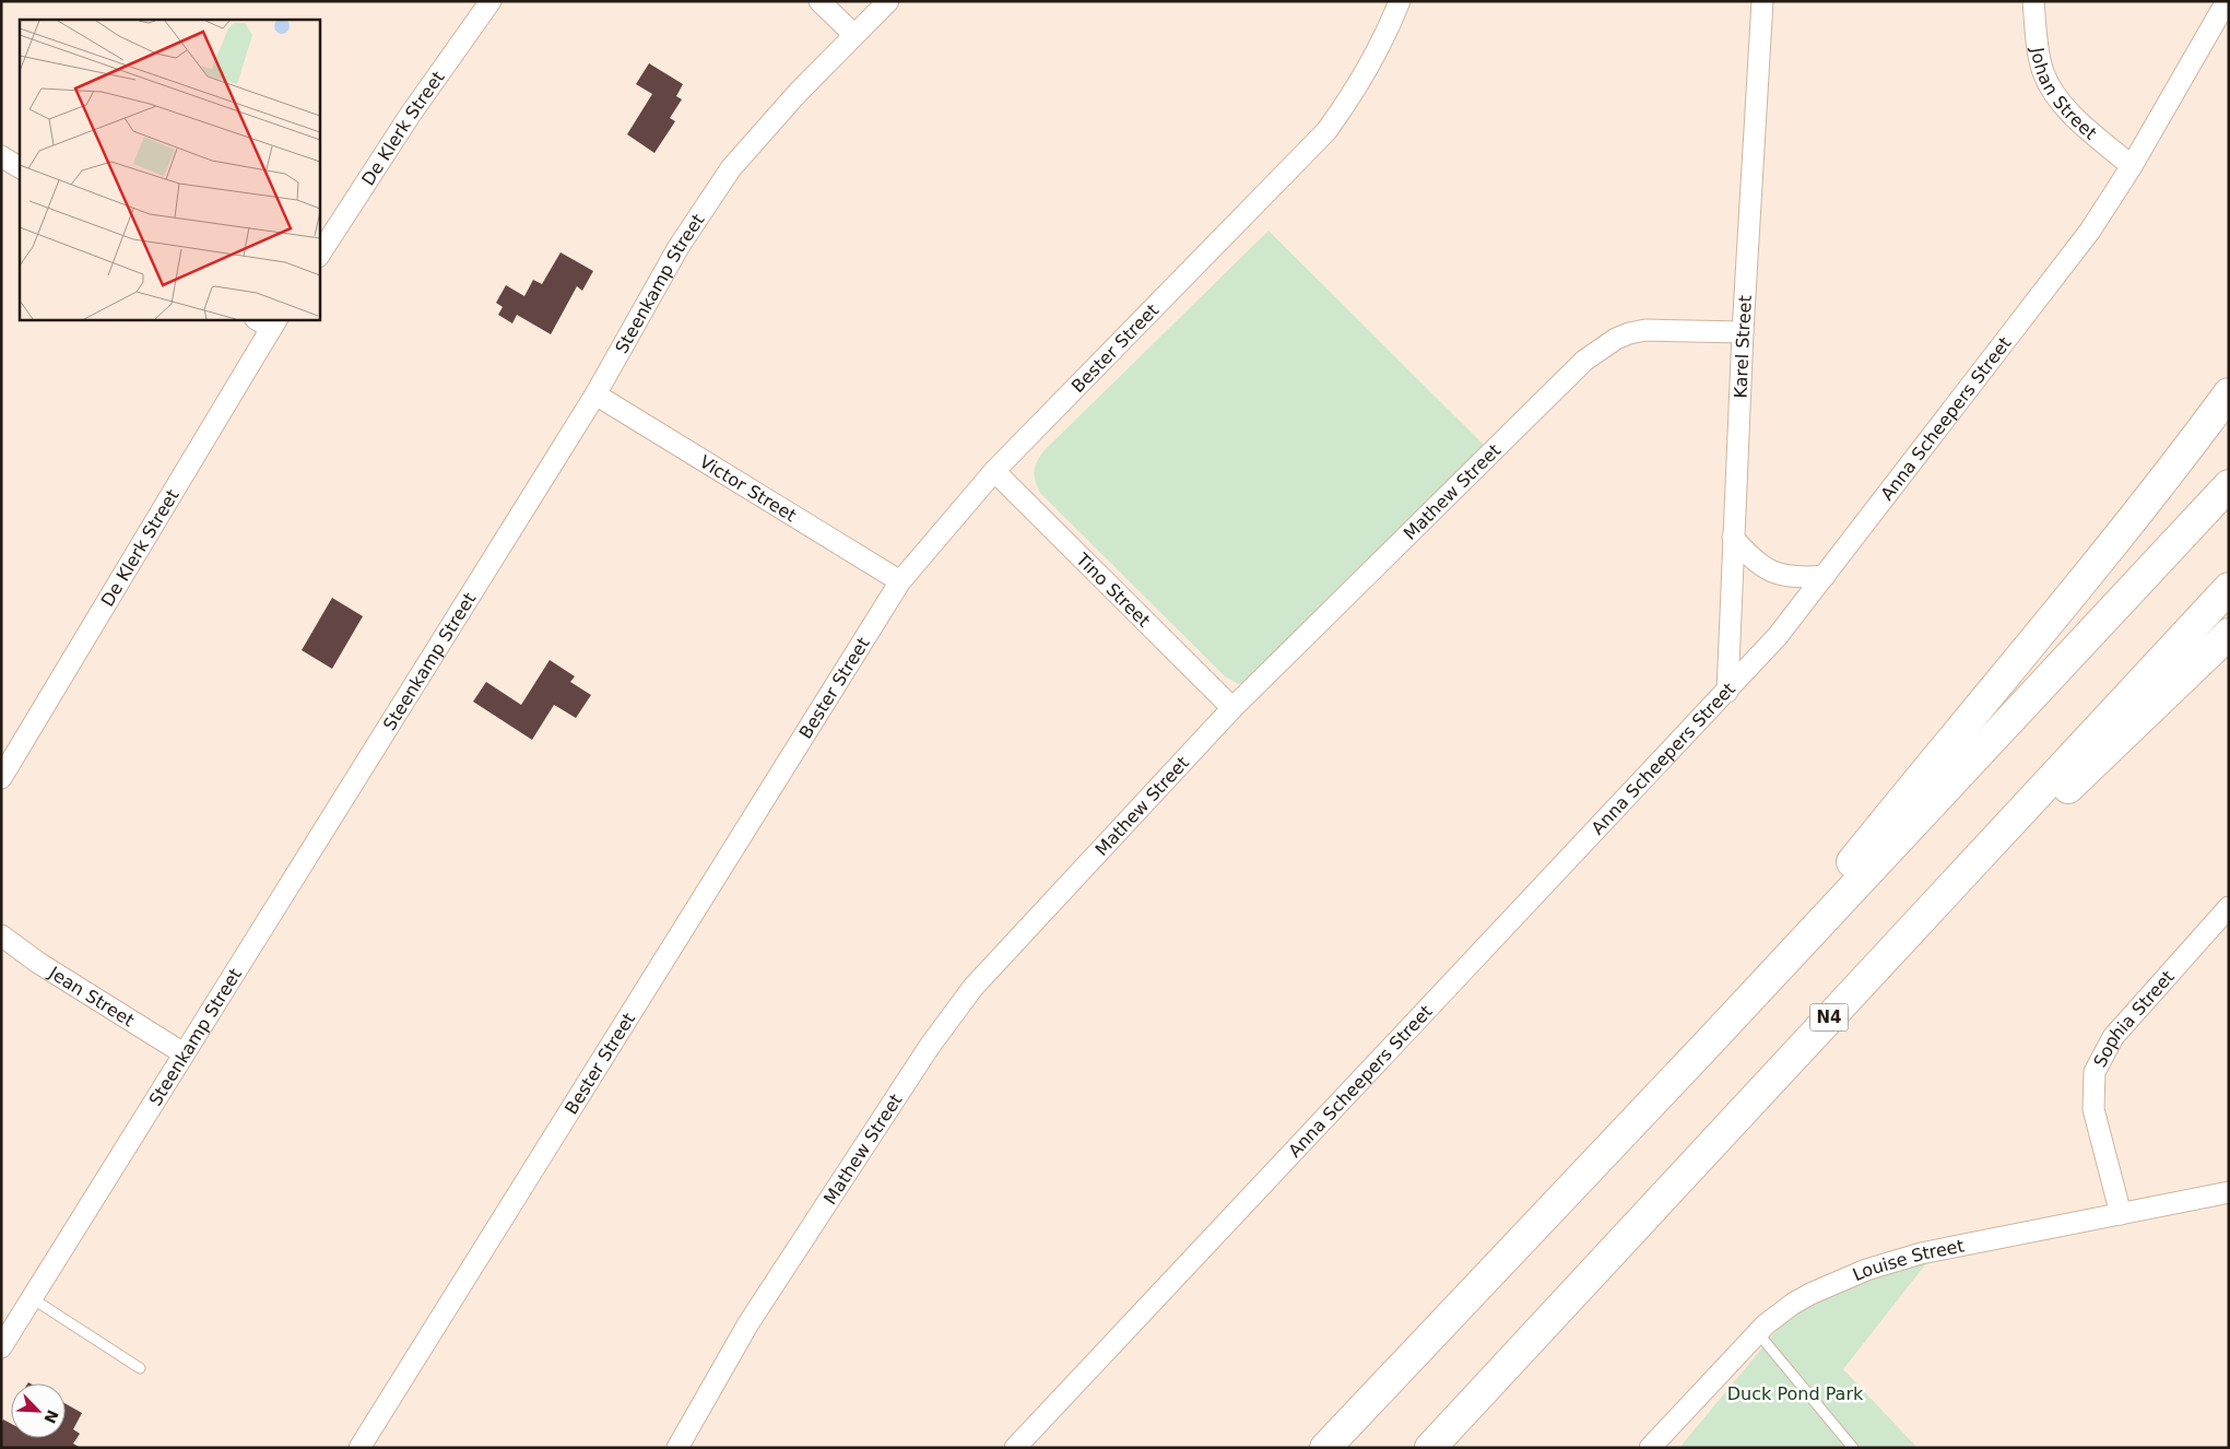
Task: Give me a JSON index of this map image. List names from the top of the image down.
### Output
{
  "streets": {
    "highway": ["N4"],
    "street": [
      "Johan Street",
      "De Klerk Street",
      "Steenkamp Street",
      "Karel Street",
      "Bester Street",
      "Anna Scheepers Street",
      "Victor Street",
      "Mathew Street",
      "Tino Street",
      "Jean Street",
      "Sophia Street",
      "Louise Street"
    ]
  },
  "crossings": [
    ["Johan Street", "Anna Scheepers Street"],
    ["Steenkamp Street", "Victor Street"],
    ["Steenkamp Street", "Jean Street"],
    ["Karel Street", "Anna Scheepers Street"],
    ["Karel Street", "Mathew Street"],
    ["Bester Street", "Victor Street"],
    ["Bester Street", "Tino Street"],
    ["Mathew Street", "Tino Street"],
    ["Sophia Street", "Louise Street"]
  ],
  "parks": ["Duck Pond Park"],
  "north": "bottom right"
}
